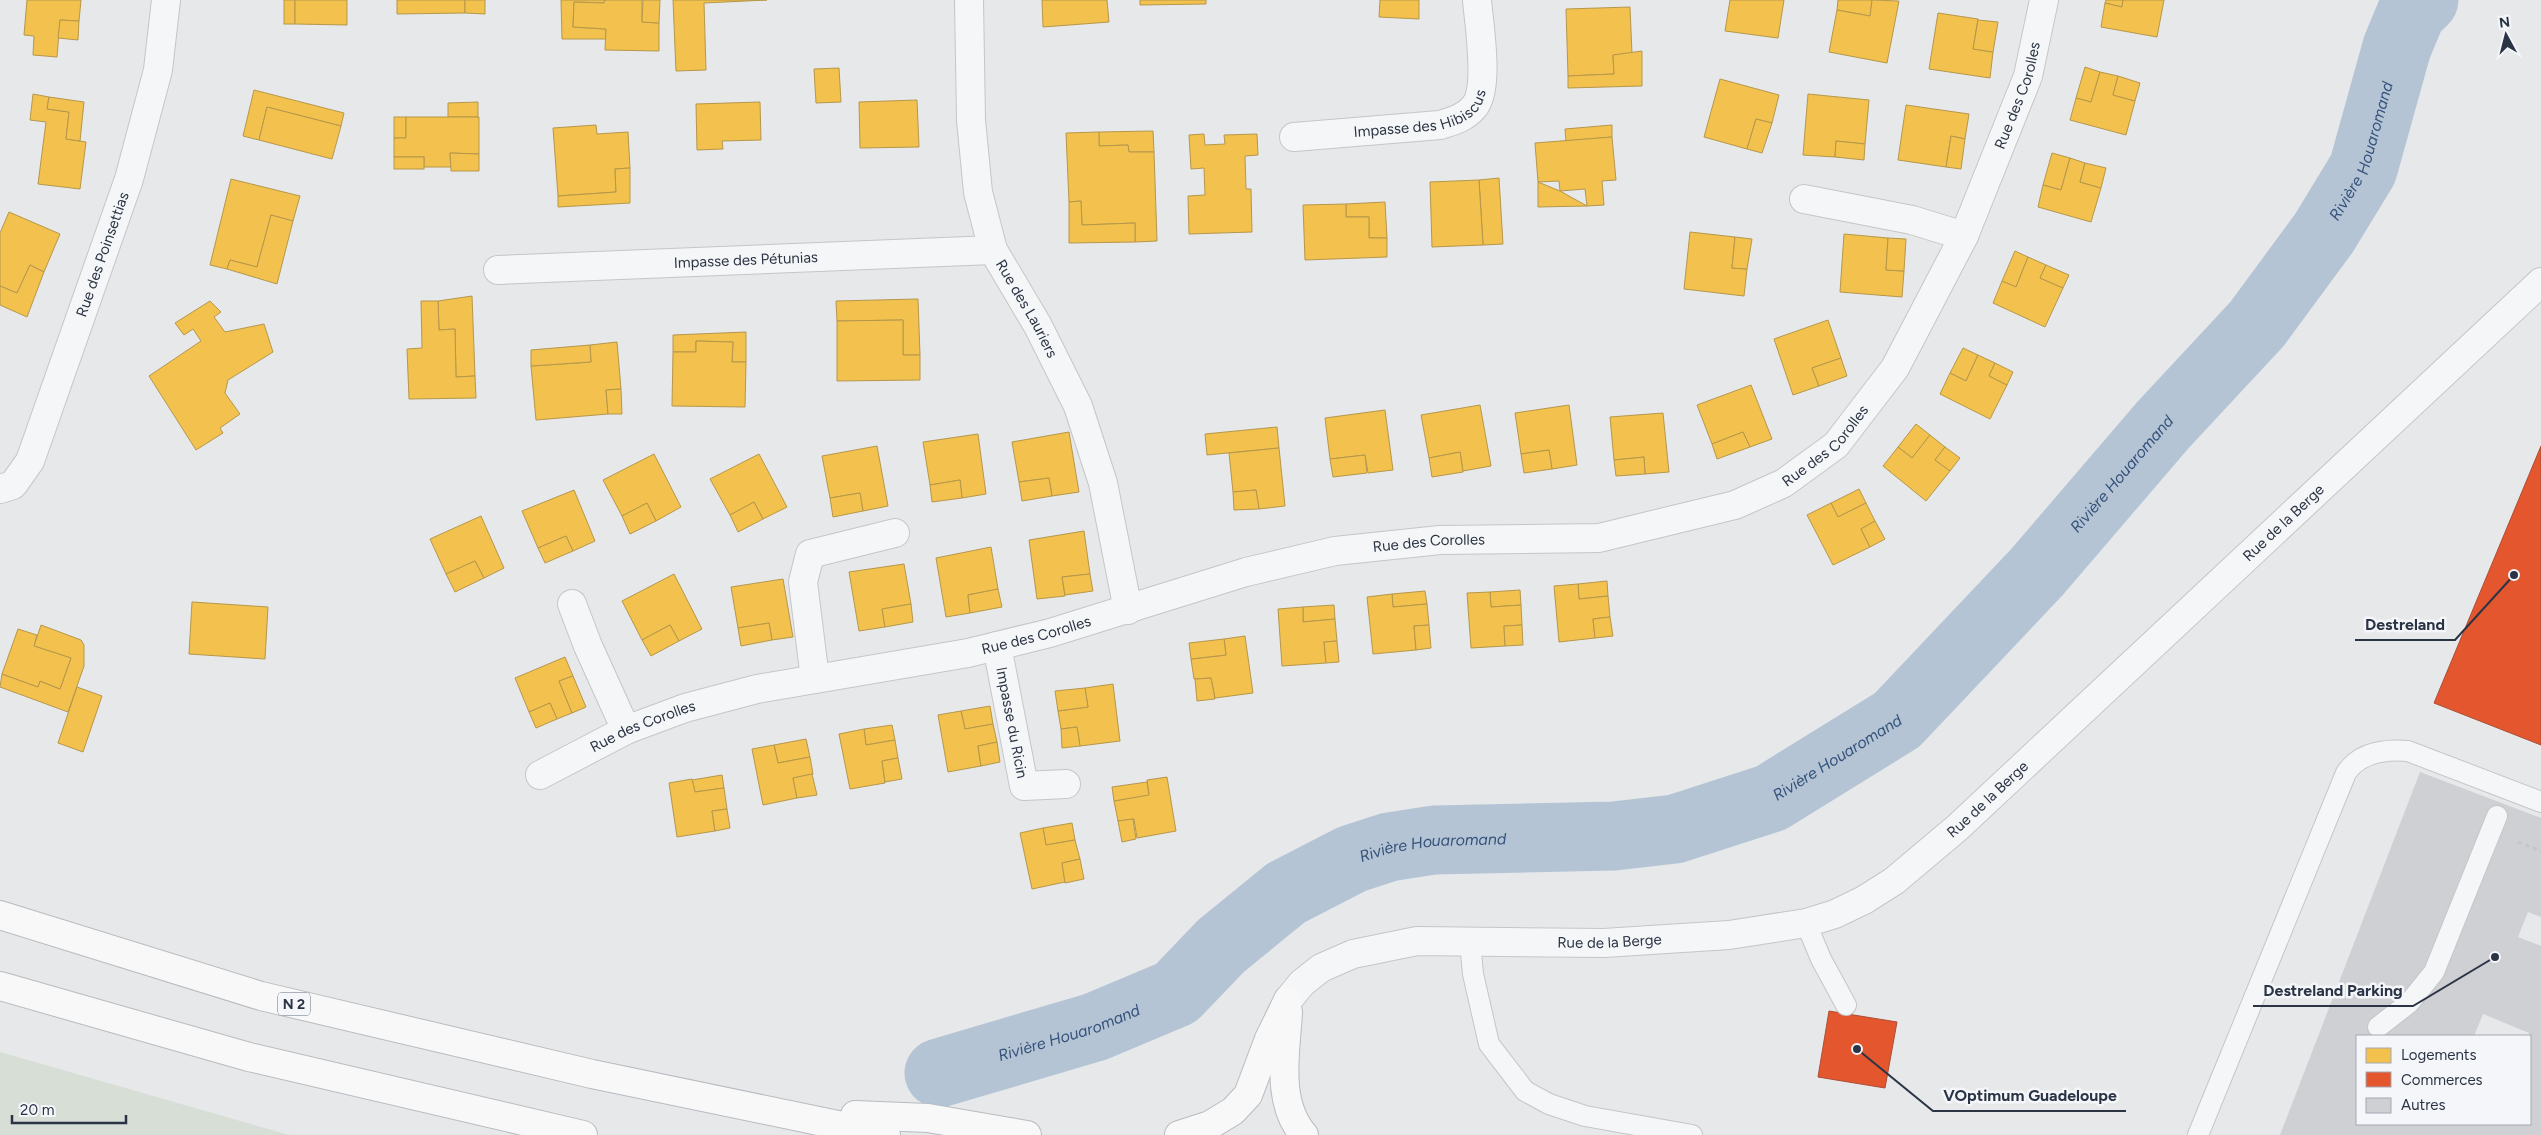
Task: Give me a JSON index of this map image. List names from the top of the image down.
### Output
{
  "streets": {
    "highway": ["N 2"],
    "street": [
      "Rue des Corolles",
      "Impasse des Hibiscus",
      "Rue des Poinsettias",
      "Impasse des Pétunias",
      "Rue des Lauriers",
      "Rue de la Berge",
      "Impasse du Ricin"
    ]
  },
  "crossings": [
    ["Rue des Corolles", "Rue des Lauriers"],
    ["Rue des Corolles", "Impasse du Ricin"],
    ["Impasse des Pétunias", "Rue des Lauriers"]
  ],
  "water": ["Rivière Houaromand"],
  "places": ["Destreland", "Destreland Parking", "VOptimum Guadeloupe"],
  "legend": ["Logements", "Commerces", "Autres"],
  "scale_bar": "20 m",
  "north": "top"
}
